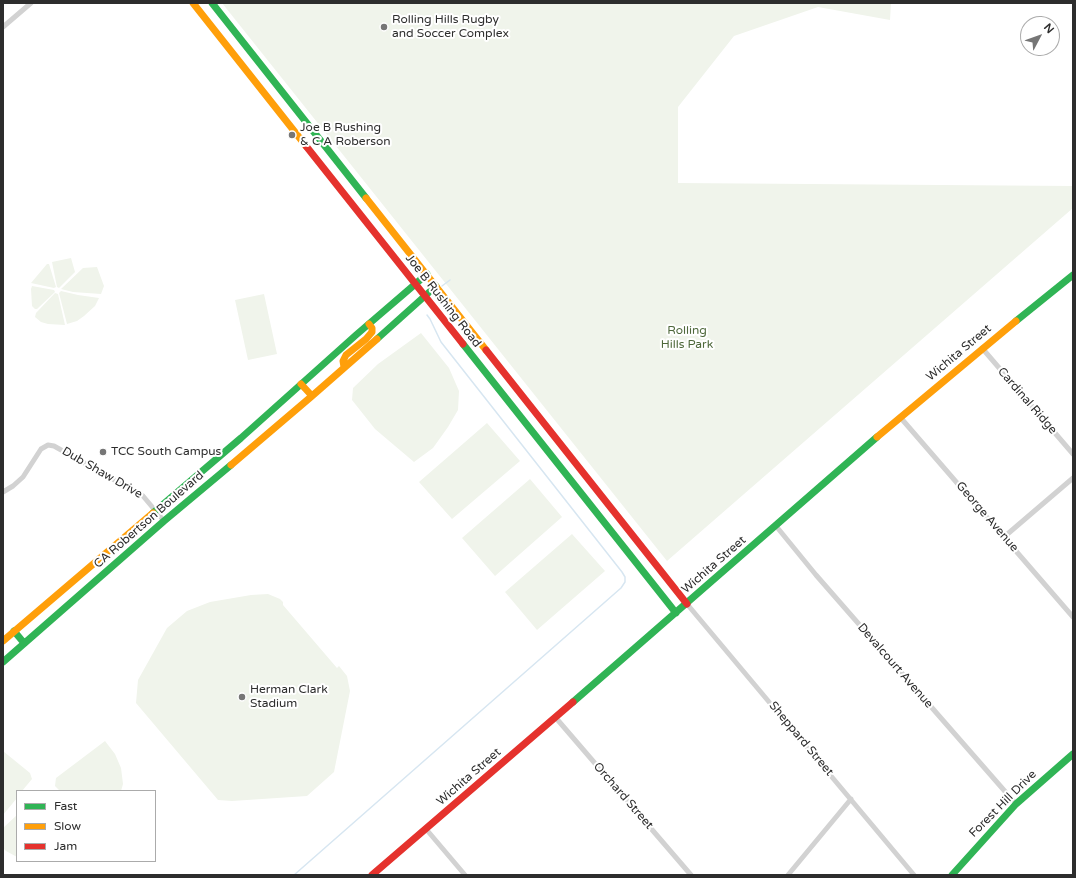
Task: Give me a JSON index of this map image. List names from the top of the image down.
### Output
{
  "streets": {
    "street": [
      "Joe B Rushing Road",
      "Wichita Street",
      "Cardinal Ridge",
      "Dub Shaw Drive",
      "George Avenue",
      "CA Robertson Boulevard",
      "Devalcourt Avenue",
      "Sheppard Street",
      "Orchard Street",
      "Forest Hill Drive"
    ]
  },
  "crossings": [
    ["Joe B Rushing Road", "Wichita Street"],
    ["Joe B Rushing Road", "CA Robertson Boulevard"],
    ["Joe B Rushing Road", "Sheppard Street"],
    ["Wichita Street", "Cardinal Ridge"],
    ["Wichita Street", "George Avenue"],
    ["Wichita Street", "Devalcourt Avenue"],
    ["Wichita Street", "Sheppard Street"],
    ["Wichita Street", "Orchard Street"],
    ["Dub Shaw Drive", "CA Robertson Boulevard"],
    ["Devalcourt Avenue", "Forest Hill Drive"]
  ],
  "parks": ["Rolling Hills Park"],
  "places": [
    "Rolling Hills Rugby and Soccer Complex",
    "Joe B Rushing & C A Roberson",
    "TCC South Campus",
    "Herman Clark Stadium"
  ],
  "legend": ["Fast", "Slow", "Jam"],
  "north": "top right"
}
